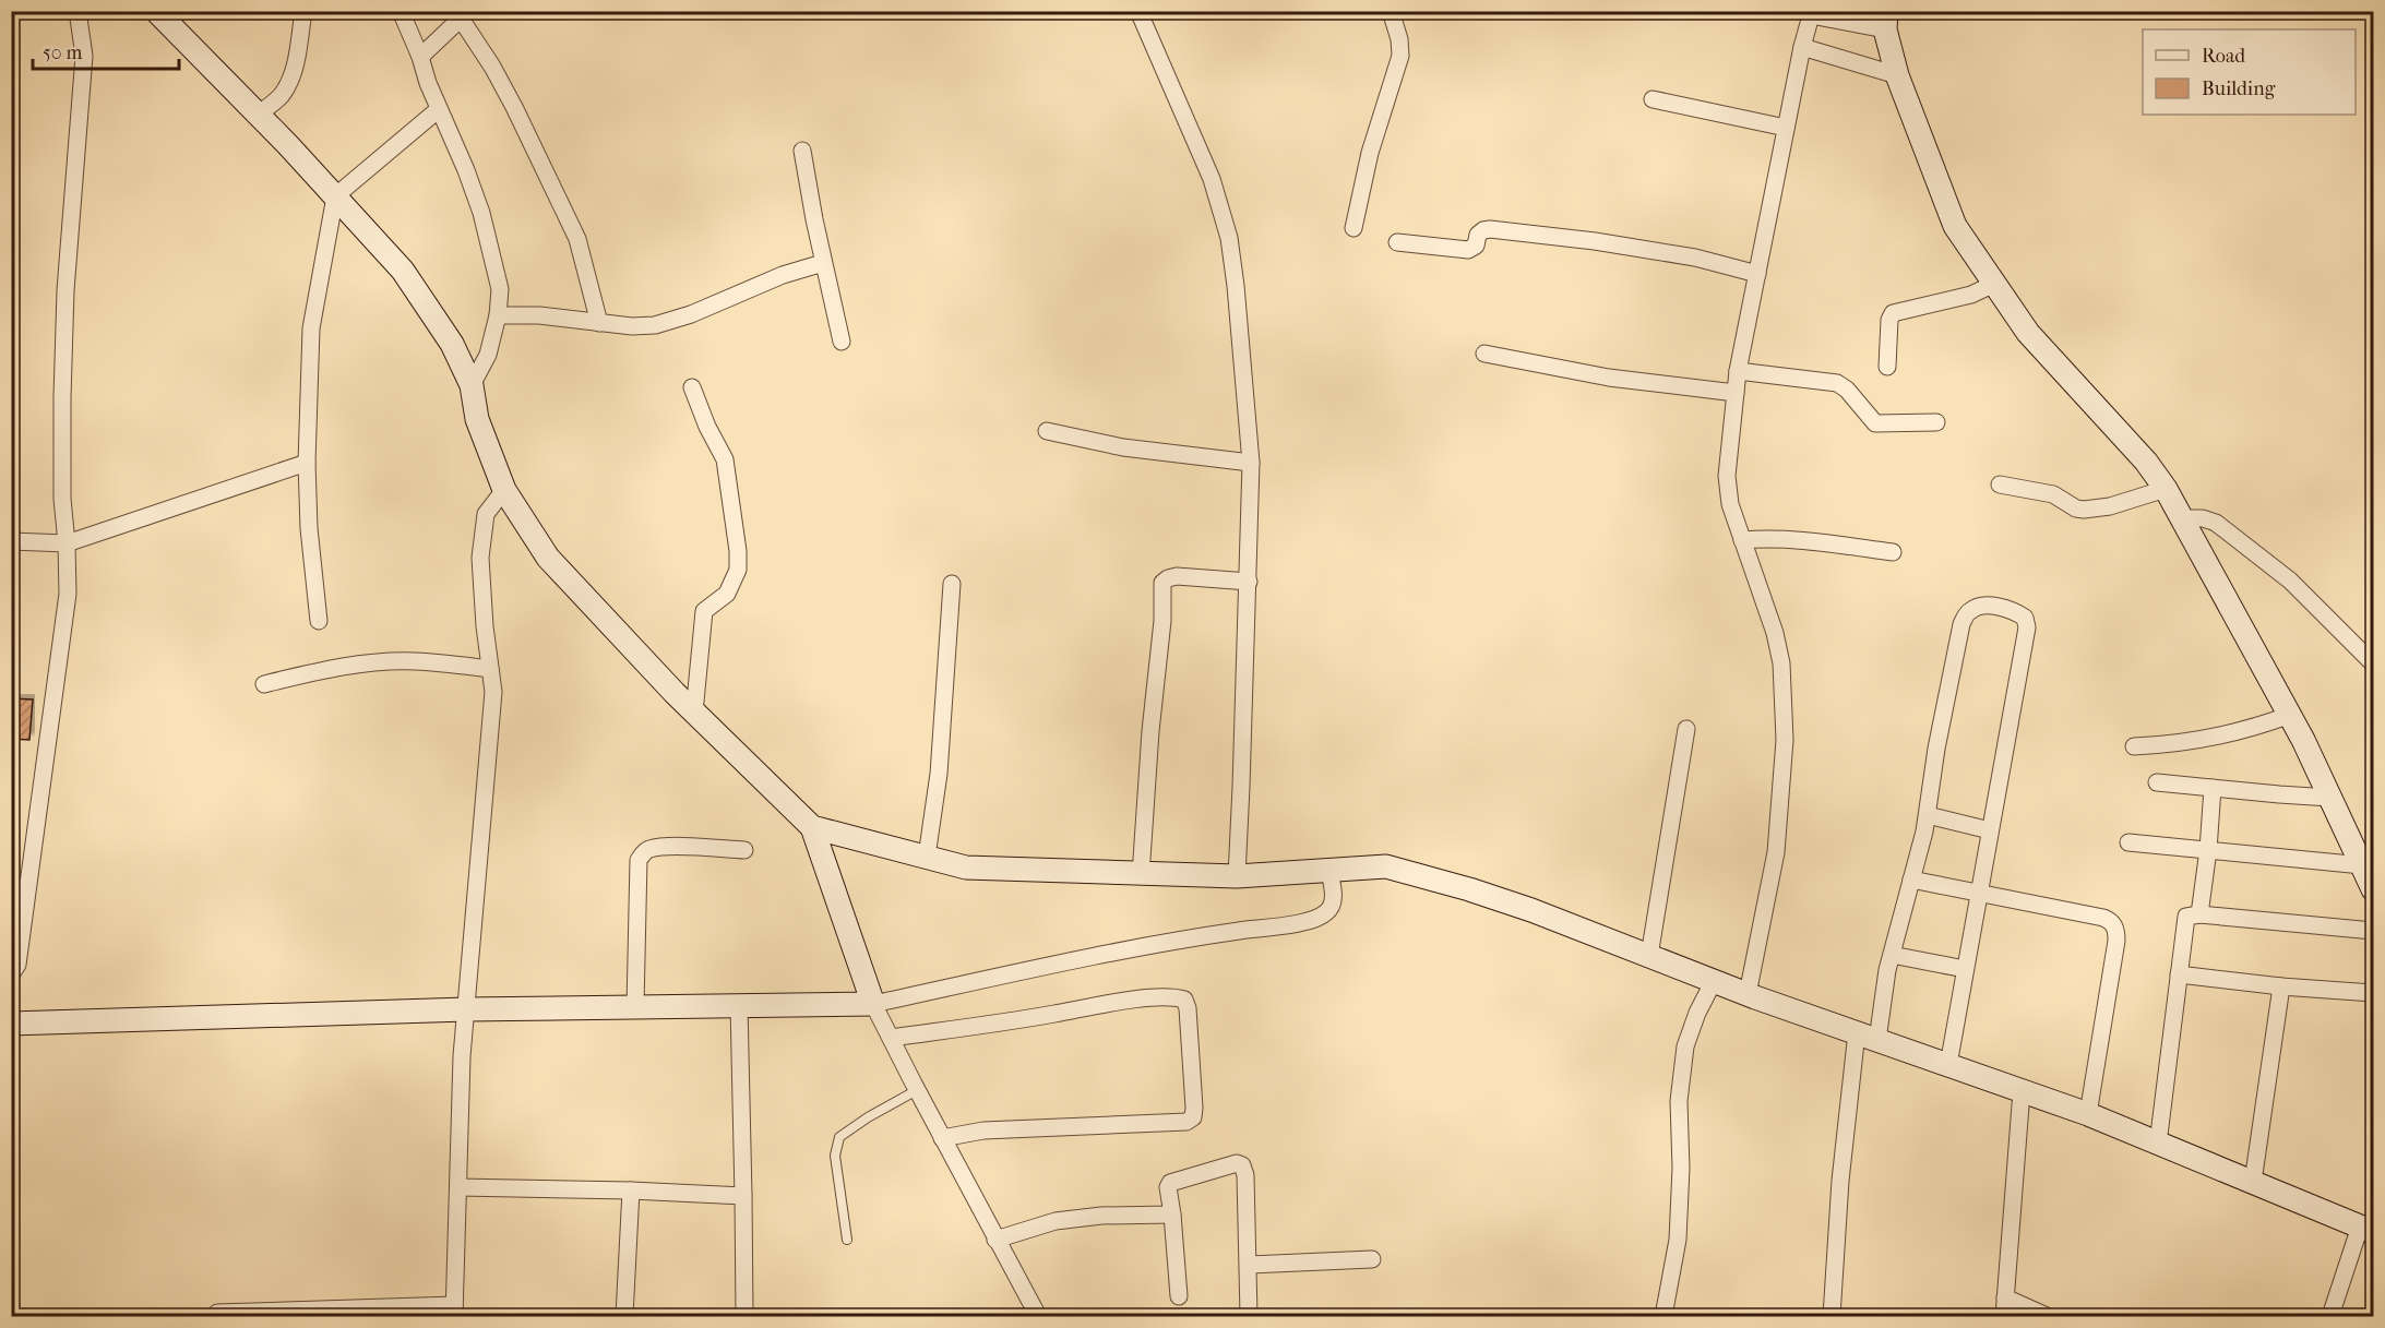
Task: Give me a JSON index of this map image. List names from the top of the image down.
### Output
{
  "legend": ["Road", "Building"],
  "scale_bar": "50 m"
}
